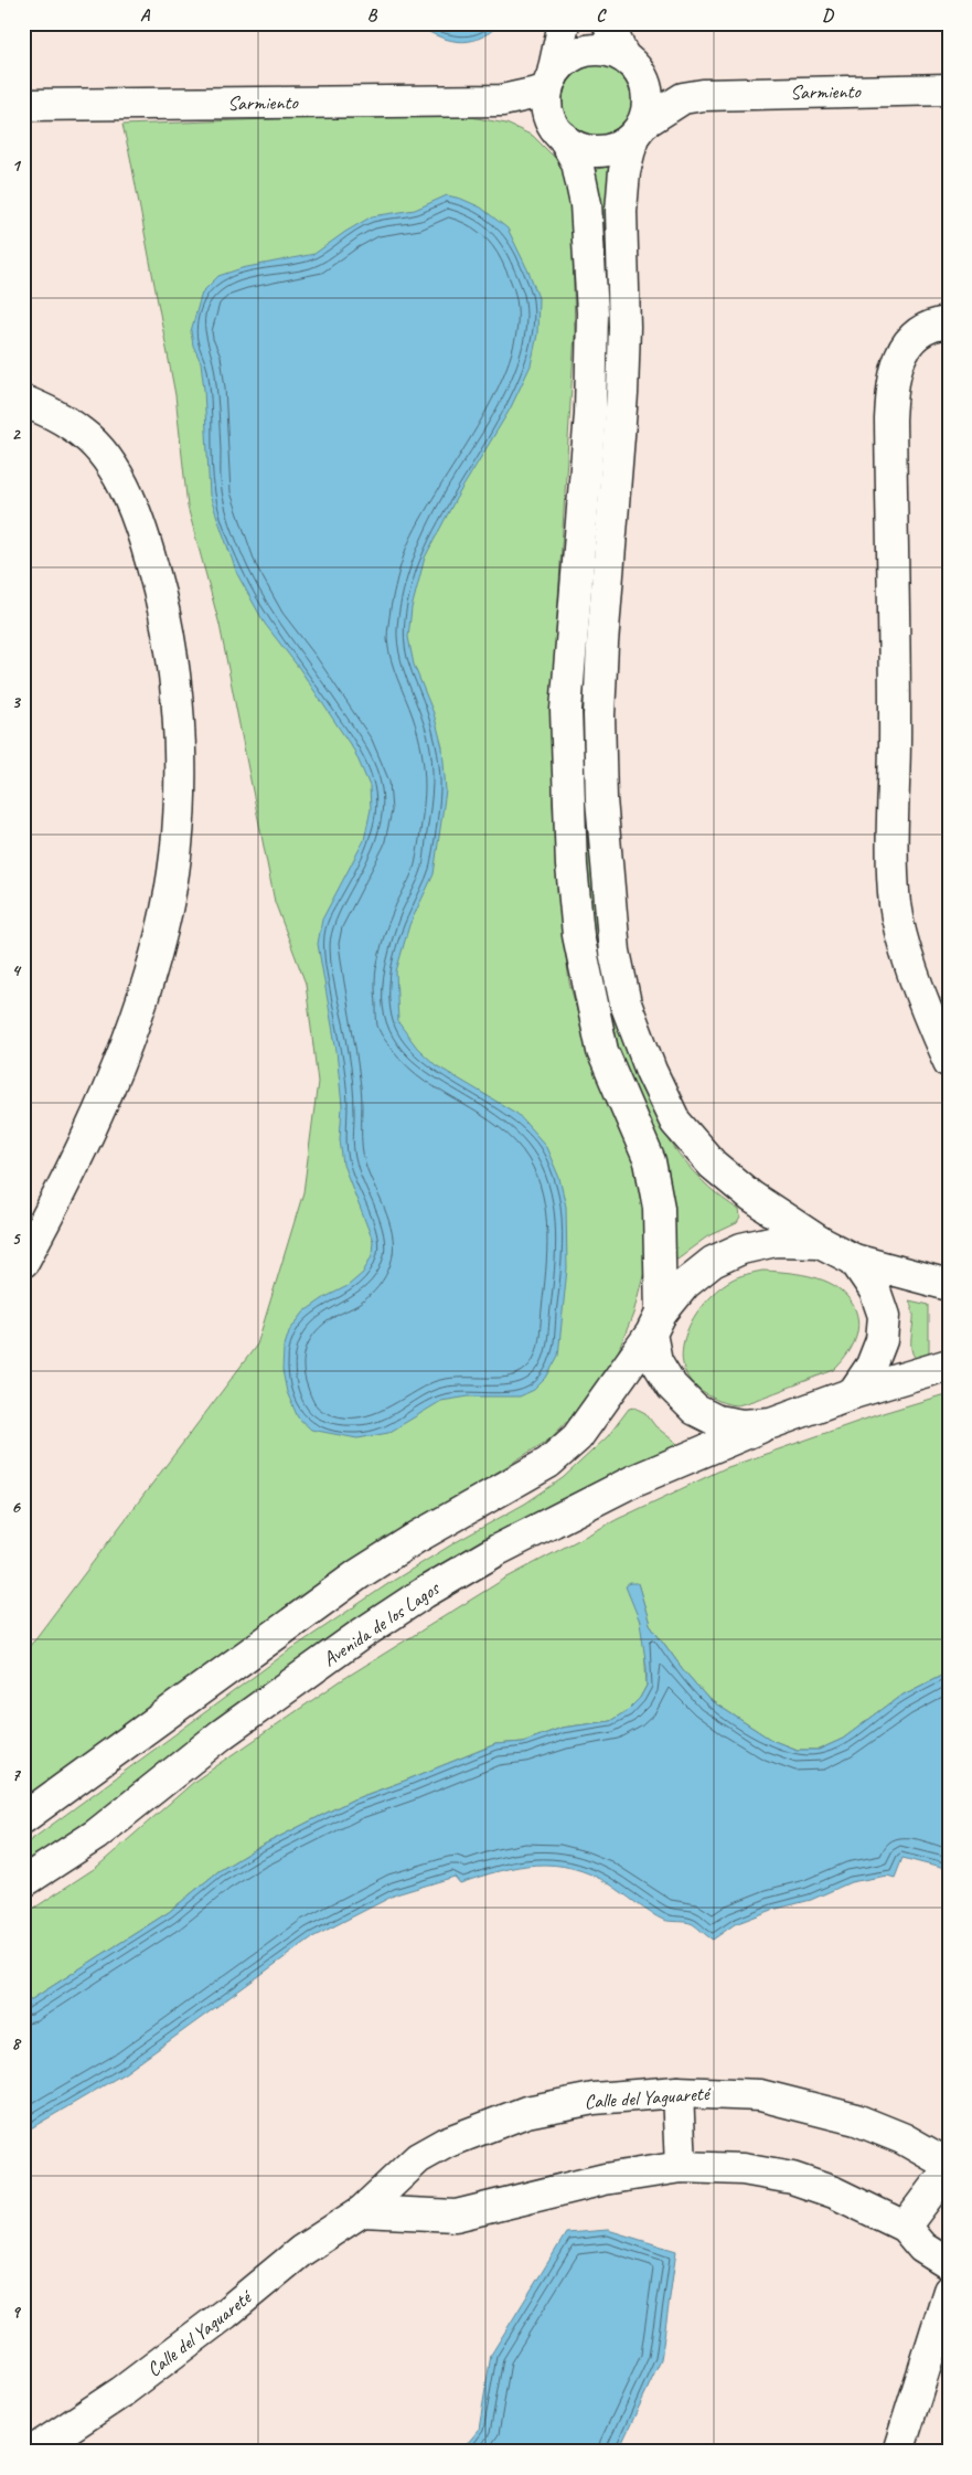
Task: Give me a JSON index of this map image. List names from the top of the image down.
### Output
{
  "streets": {
    "street": ["Sarmiento", "Avenida de los Lagos", "Calle del Yaguareté"]
  },
  "grid": {
    "columns": [
      "A",
      "B",
      "C",
      "D"
    ],
    "rows": [
      "1",
      "2",
      "3",
      "4",
      "5",
      "6",
      "7",
      "8",
      "9"
    ]
  }
}
